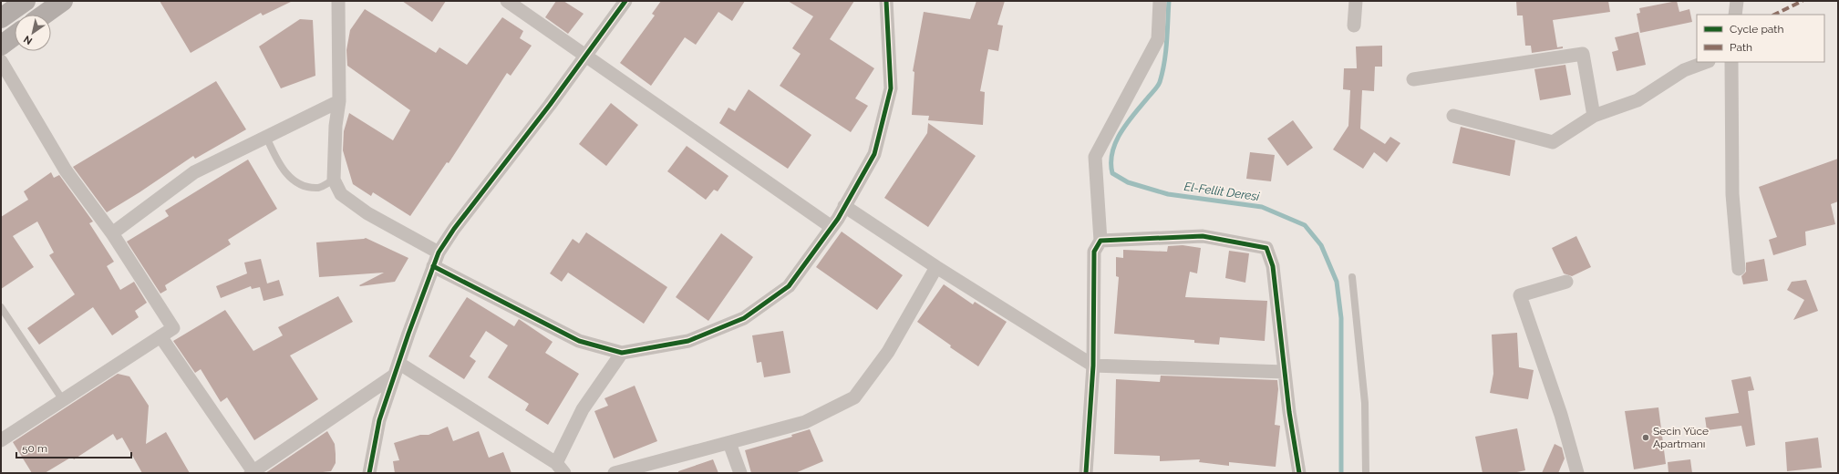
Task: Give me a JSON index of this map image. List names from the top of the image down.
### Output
{
  "water": ["El-Fellit Deresi"],
  "places": ["Secin Yüce Apartmanı"],
  "legend": ["Cycle path", "Path"],
  "scale_bar": "50 m",
  "north": "bottom left"
}
